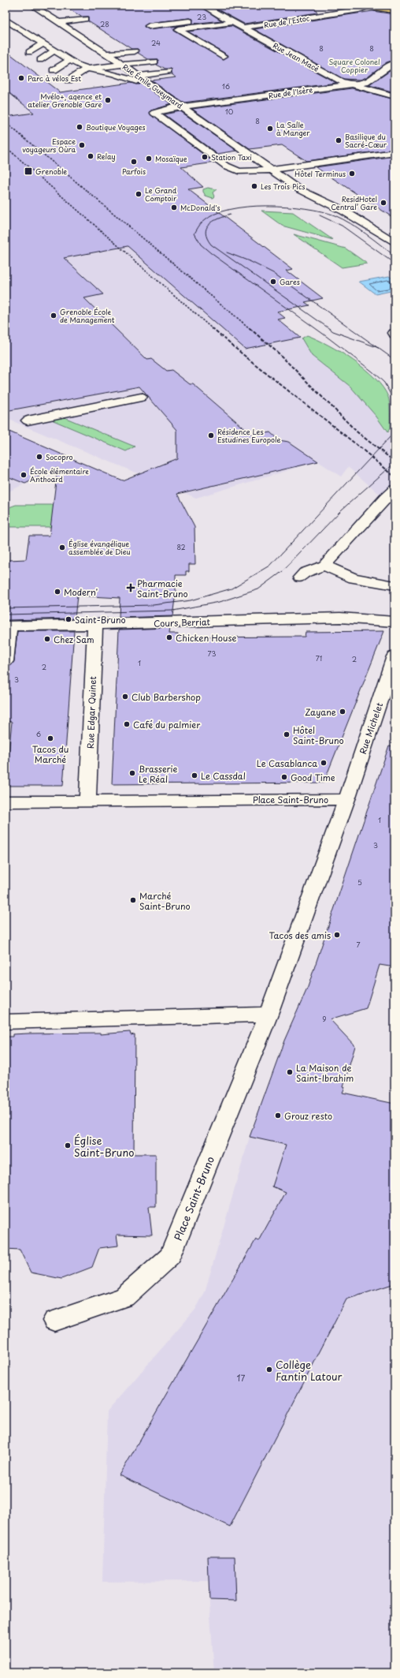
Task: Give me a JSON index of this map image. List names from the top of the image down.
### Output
{
  "streets": {
    "street": [
      "Rue de l'Estoc",
      "Rue Jean Macé",
      "Rue Émile Gueymard",
      "Rue de l'Isère",
      "Cours Berriat",
      "Rue Edgar Quinet",
      "Rue Michelet",
      "Place Saint-Bruno"
    ]
  },
  "crossings": [
    ["Rue de l'Estoc", "Rue Jean Macé"],
    ["Rue Jean Macé", "Rue de l'Isère"],
    ["Rue Émile Gueymard", "Rue de l'Isère"],
    ["Cours Berriat", "Rue Edgar Quinet"],
    ["Rue Edgar Quinet", "Place Saint-Bruno"],
    ["Rue Michelet", "Place Saint-Bruno"]
  ],
  "parks": ["Square Colonel Coppier"],
  "places": {
    "other": [
      "Parc à vélos Est",
      "Mvélo+, agence et atelier Grenoble Gare",
      "Boutique Voyages",
      "La Salle à Manger",
      "Basilique du Sacré-Cœur",
      "Espace voyageurs Oùra",
      "Relay",
      "Station Taxi",
      "Mosaïque",
      "Parfois",
      "Hôtel Terminus",
      "Les Trois Pics",
      "Le Grand Comptoir",
      "ResidHotel Central’ Gare",
      "McDonald's",
      "Gares",
      "Grenoble École de Management",
      "Résidence Les Estudines Europole",
      "Socopro",
      "École élémentaire Anthoard",
      "Église évangélique assemblée de Dieu",
      "Modern'",
      "Saint-Bruno",
      "Chicken House",
      "Chez Sam",
      "Club Barbershop",
      "Zayane",
      "Café du palmier",
      "Hôtel Saint-Bruno",
      "Tacos du Marché",
      "Le Casablanca",
      "Brasserie Le Réal",
      "Le Cassdal",
      "Good Time",
      "Marché Saint-Bruno",
      "Tacos des amis",
      "La Maison de Saint-Ibrahim",
      "Grouz resto",
      "Église Saint-Bruno",
      "Collège Fantin Latour"
    ],
    "transit": ["Grenoble"],
    "health": ["Pharmacie Saint-Bruno"]
  },
  "house_numbers": [
    "23",
    "28",
    "24",
    "8",
    "8",
    "16",
    "10",
    "8",
    "82",
    "73",
    "71",
    "2",
    "1",
    "2",
    "3",
    "6",
    "1",
    "3",
    "5",
    "7",
    "9",
    "17"
  ]
}
